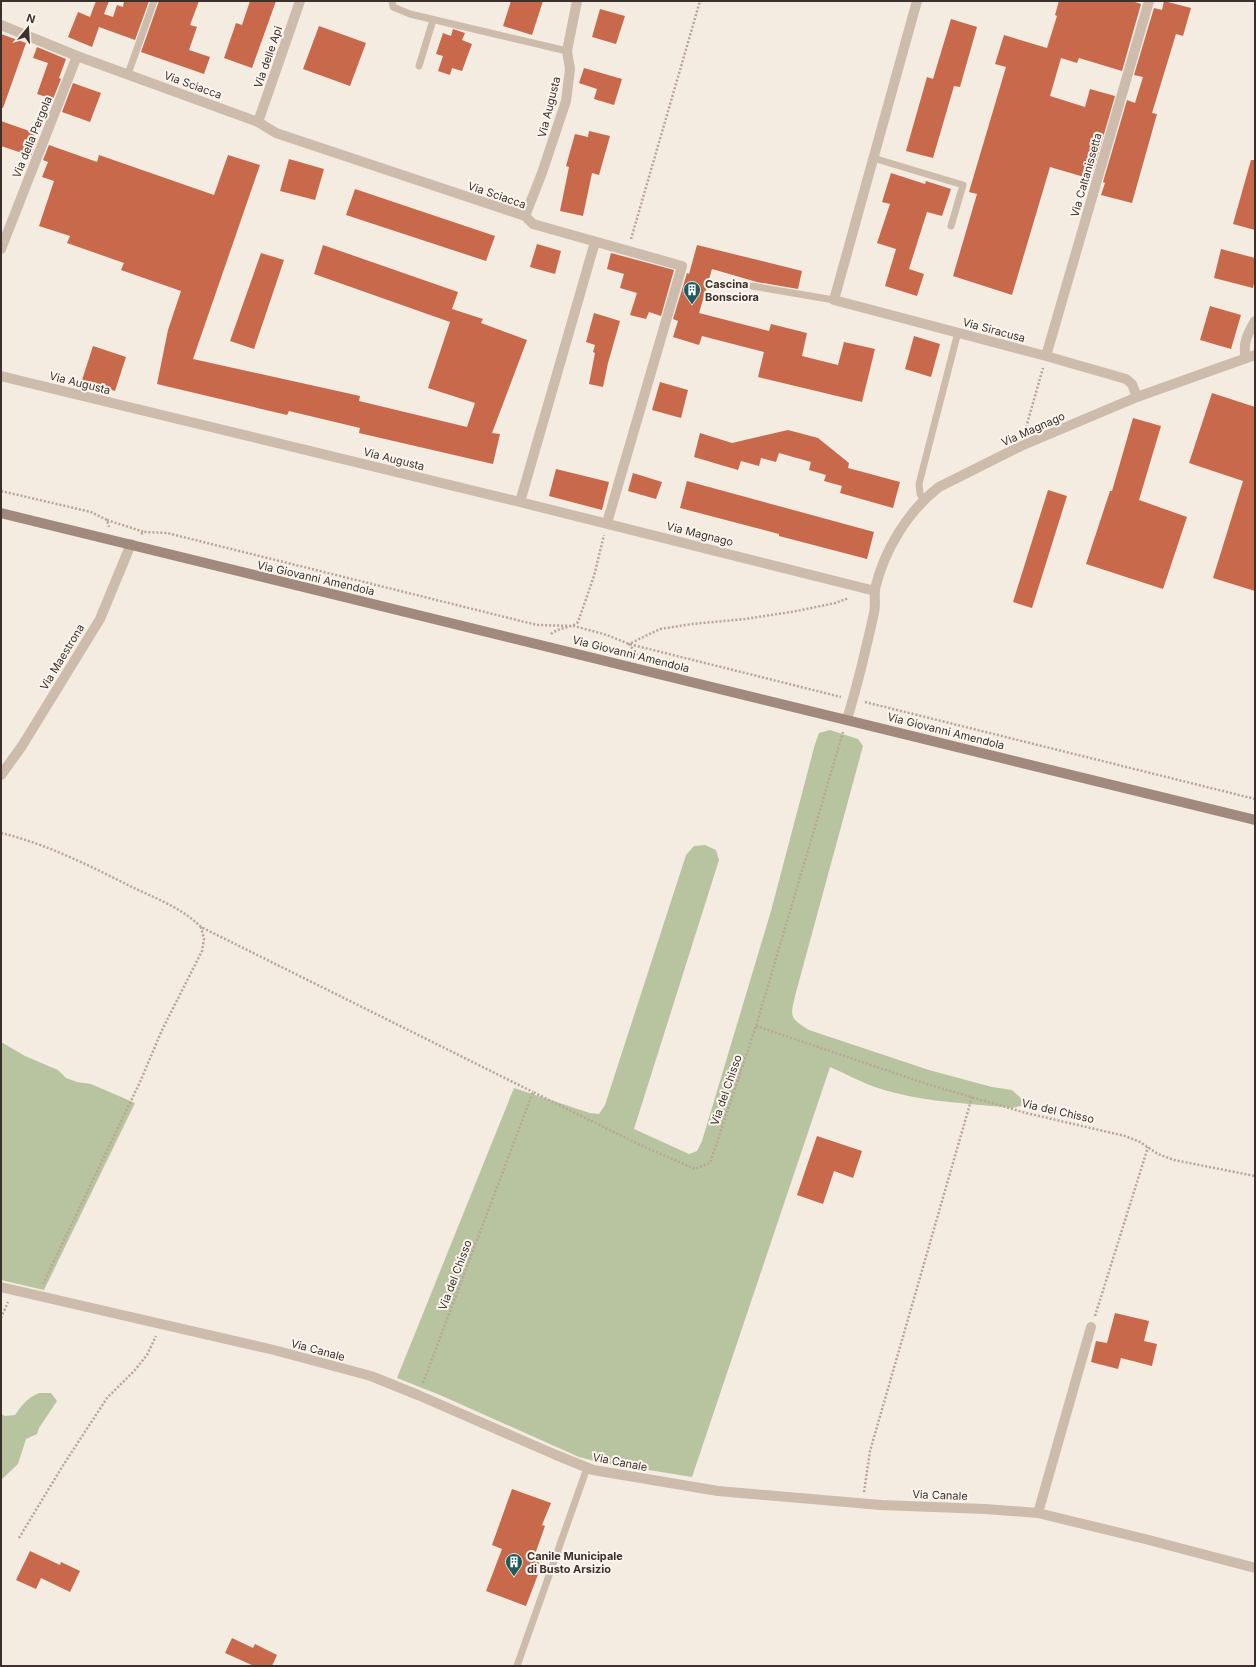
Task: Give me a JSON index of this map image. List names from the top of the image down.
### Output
{
  "streets": {
    "main road": ["Via Giovanni Amendola"],
    "street": [
      "Via delle Api",
      "Via Sciacca",
      "Via Augusta",
      "Via della Pergola",
      "Via Caltanissetta",
      "Via Siracusa",
      "Via Magnago",
      "Via Maestrona",
      "Via Canale"
    ],
    "path": ["Via del Chisso"]
  },
  "crossings": [
    ["Via delle Api", "Via Sciacca"],
    ["Via Sciacca", "Via Augusta"],
    ["Via Sciacca", "Via della Pergola"],
    ["Via Sciacca", "Via Magnago"],
    ["Via Augusta", "Via Magnago"],
    ["Via Caltanissetta", "Via Siracusa"],
    ["Via Siracusa", "Via Magnago"],
    ["Via Magnago", "Via Giovanni Amendola"],
    ["Via Giovanni Amendola", "Via Maestrona"],
    ["Via del Chisso", "Via Canale"]
  ],
  "places": {
    "building": ["Cascina Bonsciora", "Canile Municipale di Busto Arsizio"]
  },
  "north": "top"
}
